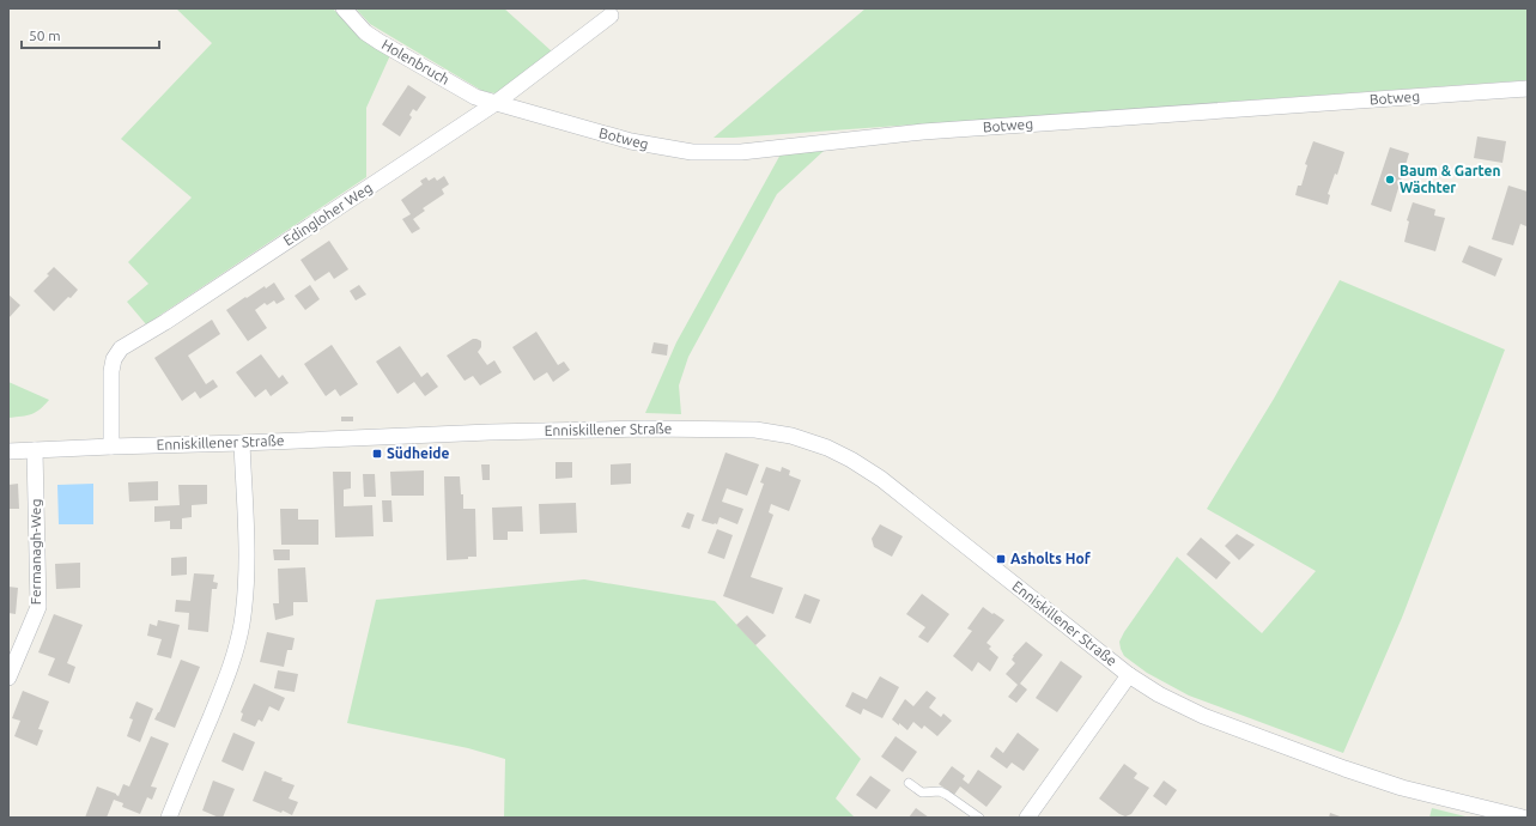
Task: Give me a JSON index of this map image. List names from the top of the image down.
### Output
{
  "streets": {
    "street": [
      "Holenbruch",
      "Botweg",
      "Edingloher Weg",
      "Enniskillener Straße",
      "Fermanagh-Weg"
    ]
  },
  "crossings": [
    ["Holenbruch", "Botweg"],
    ["Holenbruch", "Edingloher Weg"],
    ["Botweg", "Edingloher Weg"],
    ["Edingloher Weg", "Enniskillener Straße"],
    ["Enniskillener Straße", "Fermanagh-Weg"]
  ],
  "places": {
    "other": ["Baum & Garten Wächter"],
    "transit": ["Südheide", "Asholts Hof"]
  },
  "scale_bar": "50 m"
}
